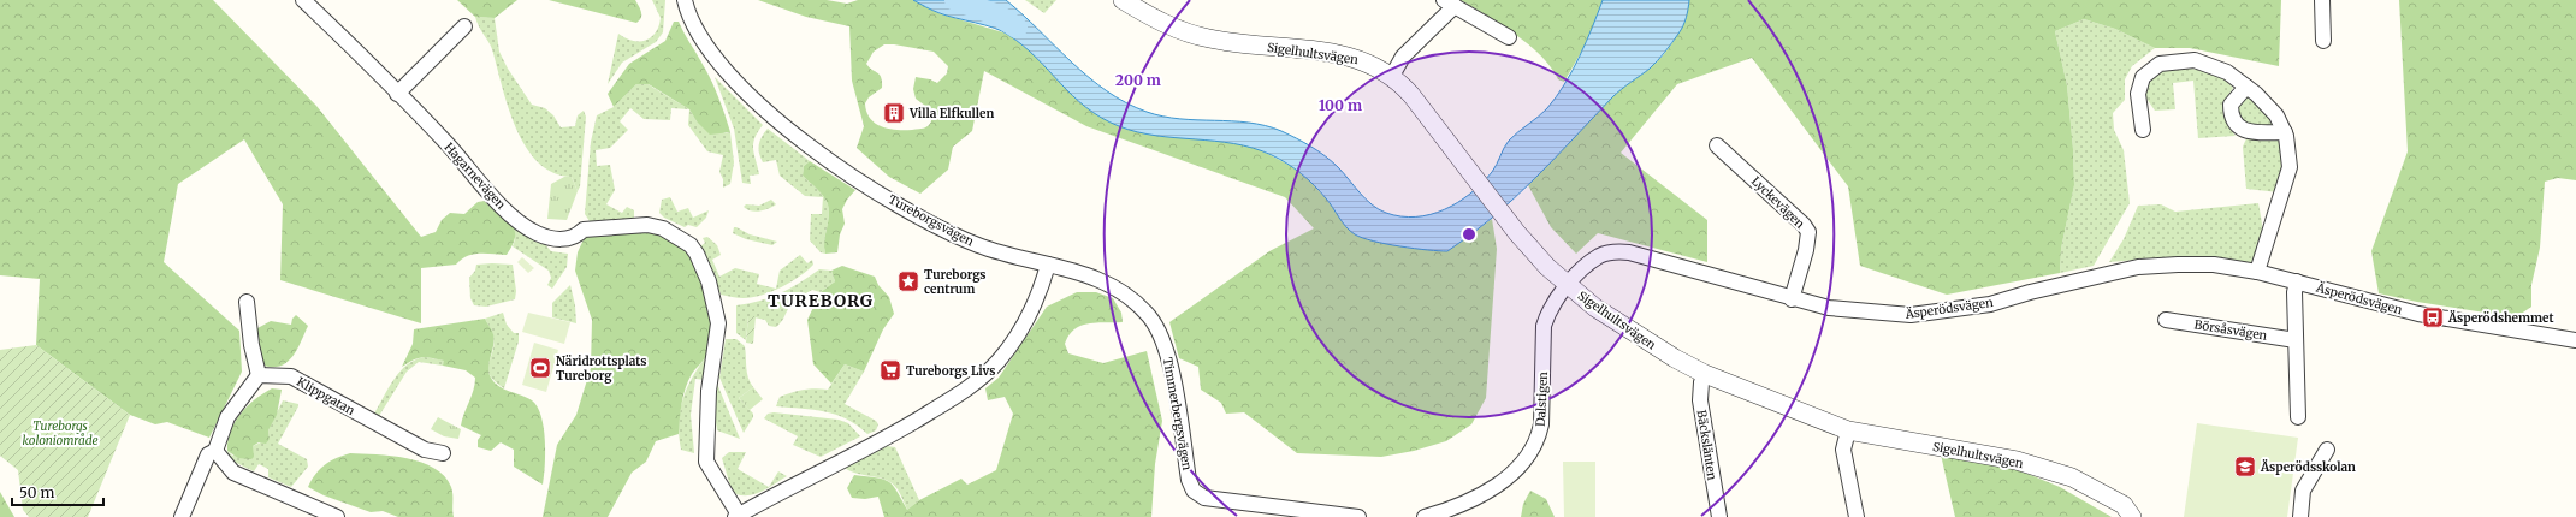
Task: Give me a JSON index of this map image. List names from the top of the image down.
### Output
{
  "streets": {
    "street": [
      "Sigelhultsvägen",
      "Hagarnevägen",
      "Lyckevägen",
      "Tureborgsvägen",
      "Äsperödsvägen",
      "Börsåsvägen",
      "Klippgatan",
      "Dalstigen",
      "Timmerbergsvägen",
      "Bäckslänten"
    ]
  },
  "crossings": [
    ["Sigelhultsvägen", "Äsperödsvägen"],
    ["Sigelhultsvägen", "Bäckslänten"],
    ["Lyckevägen", "Äsperödsvägen"],
    ["Tureborgsvägen", "Timmerbergsvägen"],
    ["Äsperödsvägen", "Dalstigen"]
  ],
  "districts": ["TUREBORG"],
  "parks": ["Tureborgs koloniområde"],
  "places": {
    "building": ["Villa Elfkullen"],
    "place": ["Tureborgs centrum"],
    "bus stop": ["Äsperödshemmet"],
    "sports": ["Näridrottsplats Tureborg"],
    "supermarket": ["Tureborgs Livs"],
    "school or university": ["Äsperödsskolan"]
  },
  "scale_bar": "50 m",
  "rings": ["200 m", "100 m"]
}
